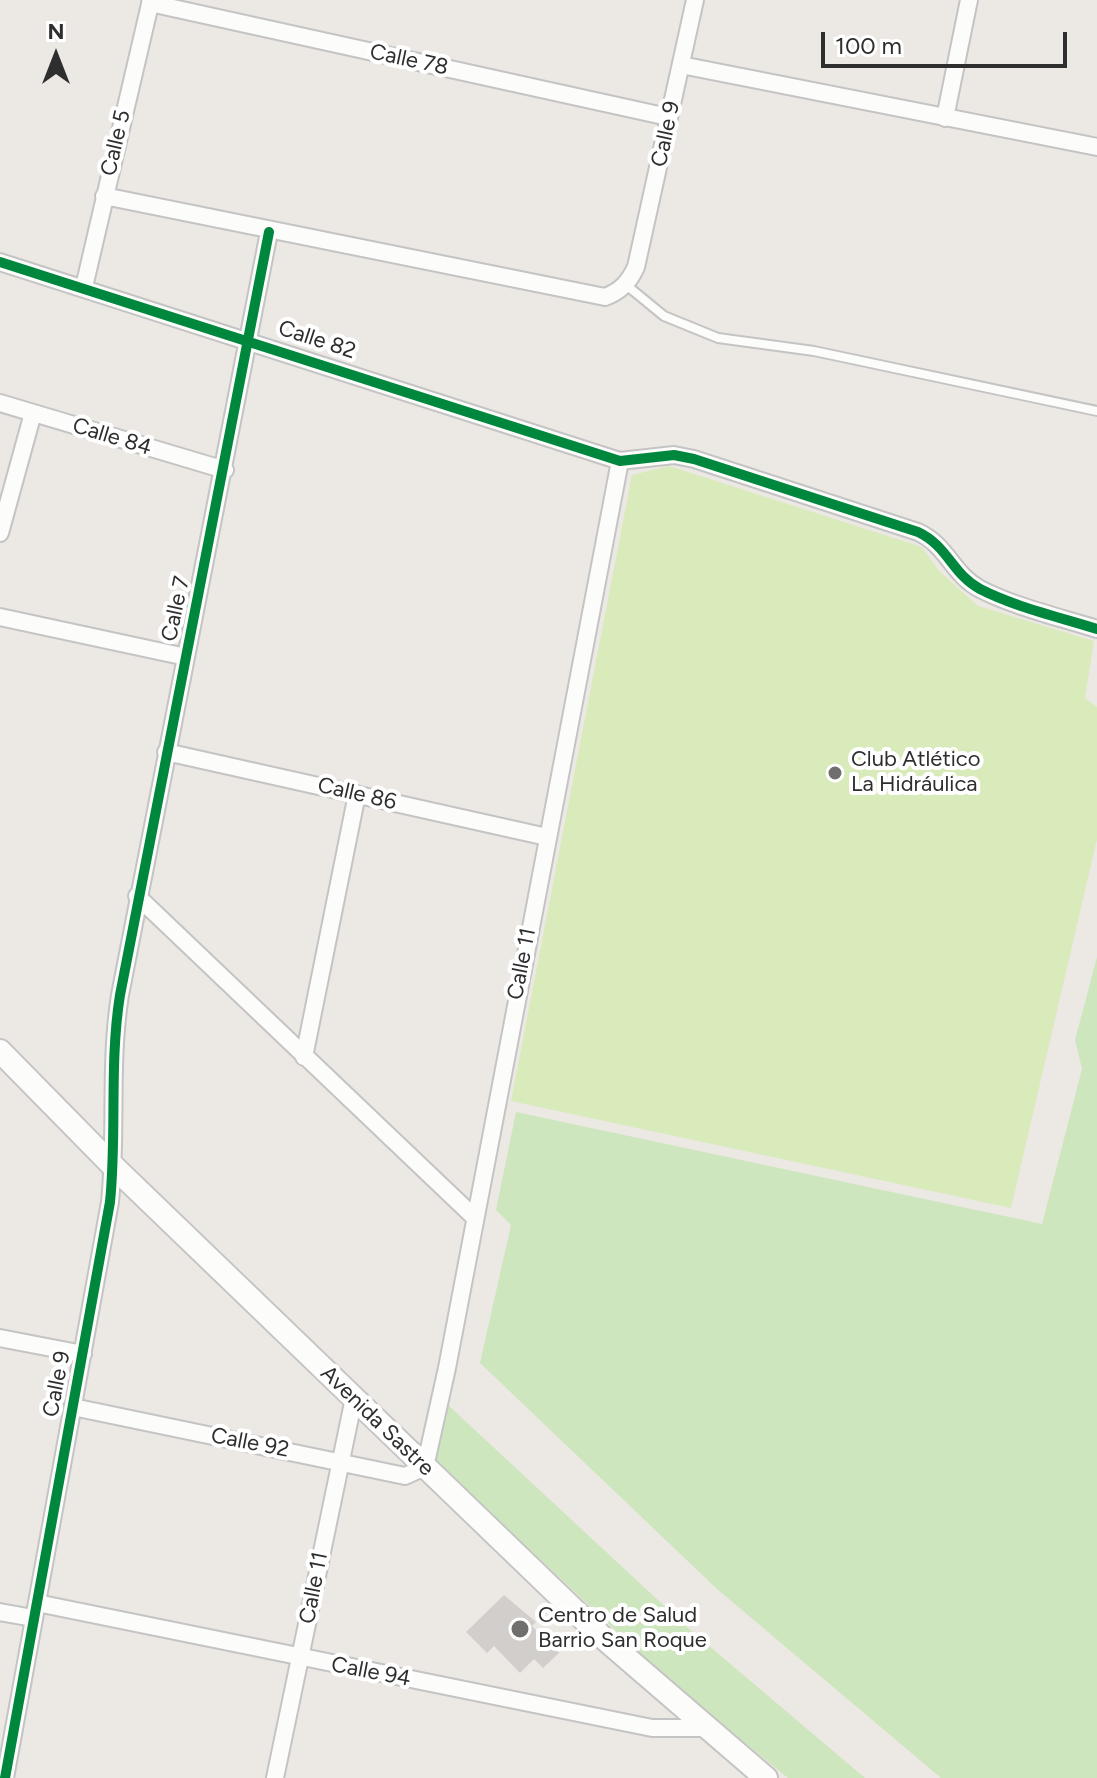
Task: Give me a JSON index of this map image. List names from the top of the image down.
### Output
{
  "streets": {
    "street": [
      "Calle 78",
      "Calle 9",
      "Calle 5",
      "Calle 82",
      "Calle 84",
      "Calle 7",
      "Calle 86",
      "Calle 11",
      "Avenida Sastre",
      "Calle 92",
      "Calle 94"
    ]
  },
  "crossings": [
    ["Calle 78", "Calle 9"],
    ["Calle 78", "Calle 5"],
    ["Calle 9", "Calle 7"],
    ["Calle 9", "Avenida Sastre"],
    ["Calle 9", "Calle 92"],
    ["Calle 9", "Calle 94"],
    ["Calle 5", "Calle 82"],
    ["Calle 82", "Calle 7"],
    ["Calle 82", "Calle 11"],
    ["Calle 84", "Calle 7"],
    ["Calle 7", "Calle 86"],
    ["Calle 86", "Calle 11"],
    ["Calle 11", "Avenida Sastre"],
    ["Calle 11", "Calle 92"],
    ["Calle 11", "Calle 94"],
    ["Avenida Sastre", "Calle 92"],
    ["Avenida Sastre", "Calle 94"]
  ],
  "places": ["Club Atlético La Hidráulica", "Centro de Salud Barrio San Roque"],
  "scale_bar": "100 m",
  "north": "top"
}
